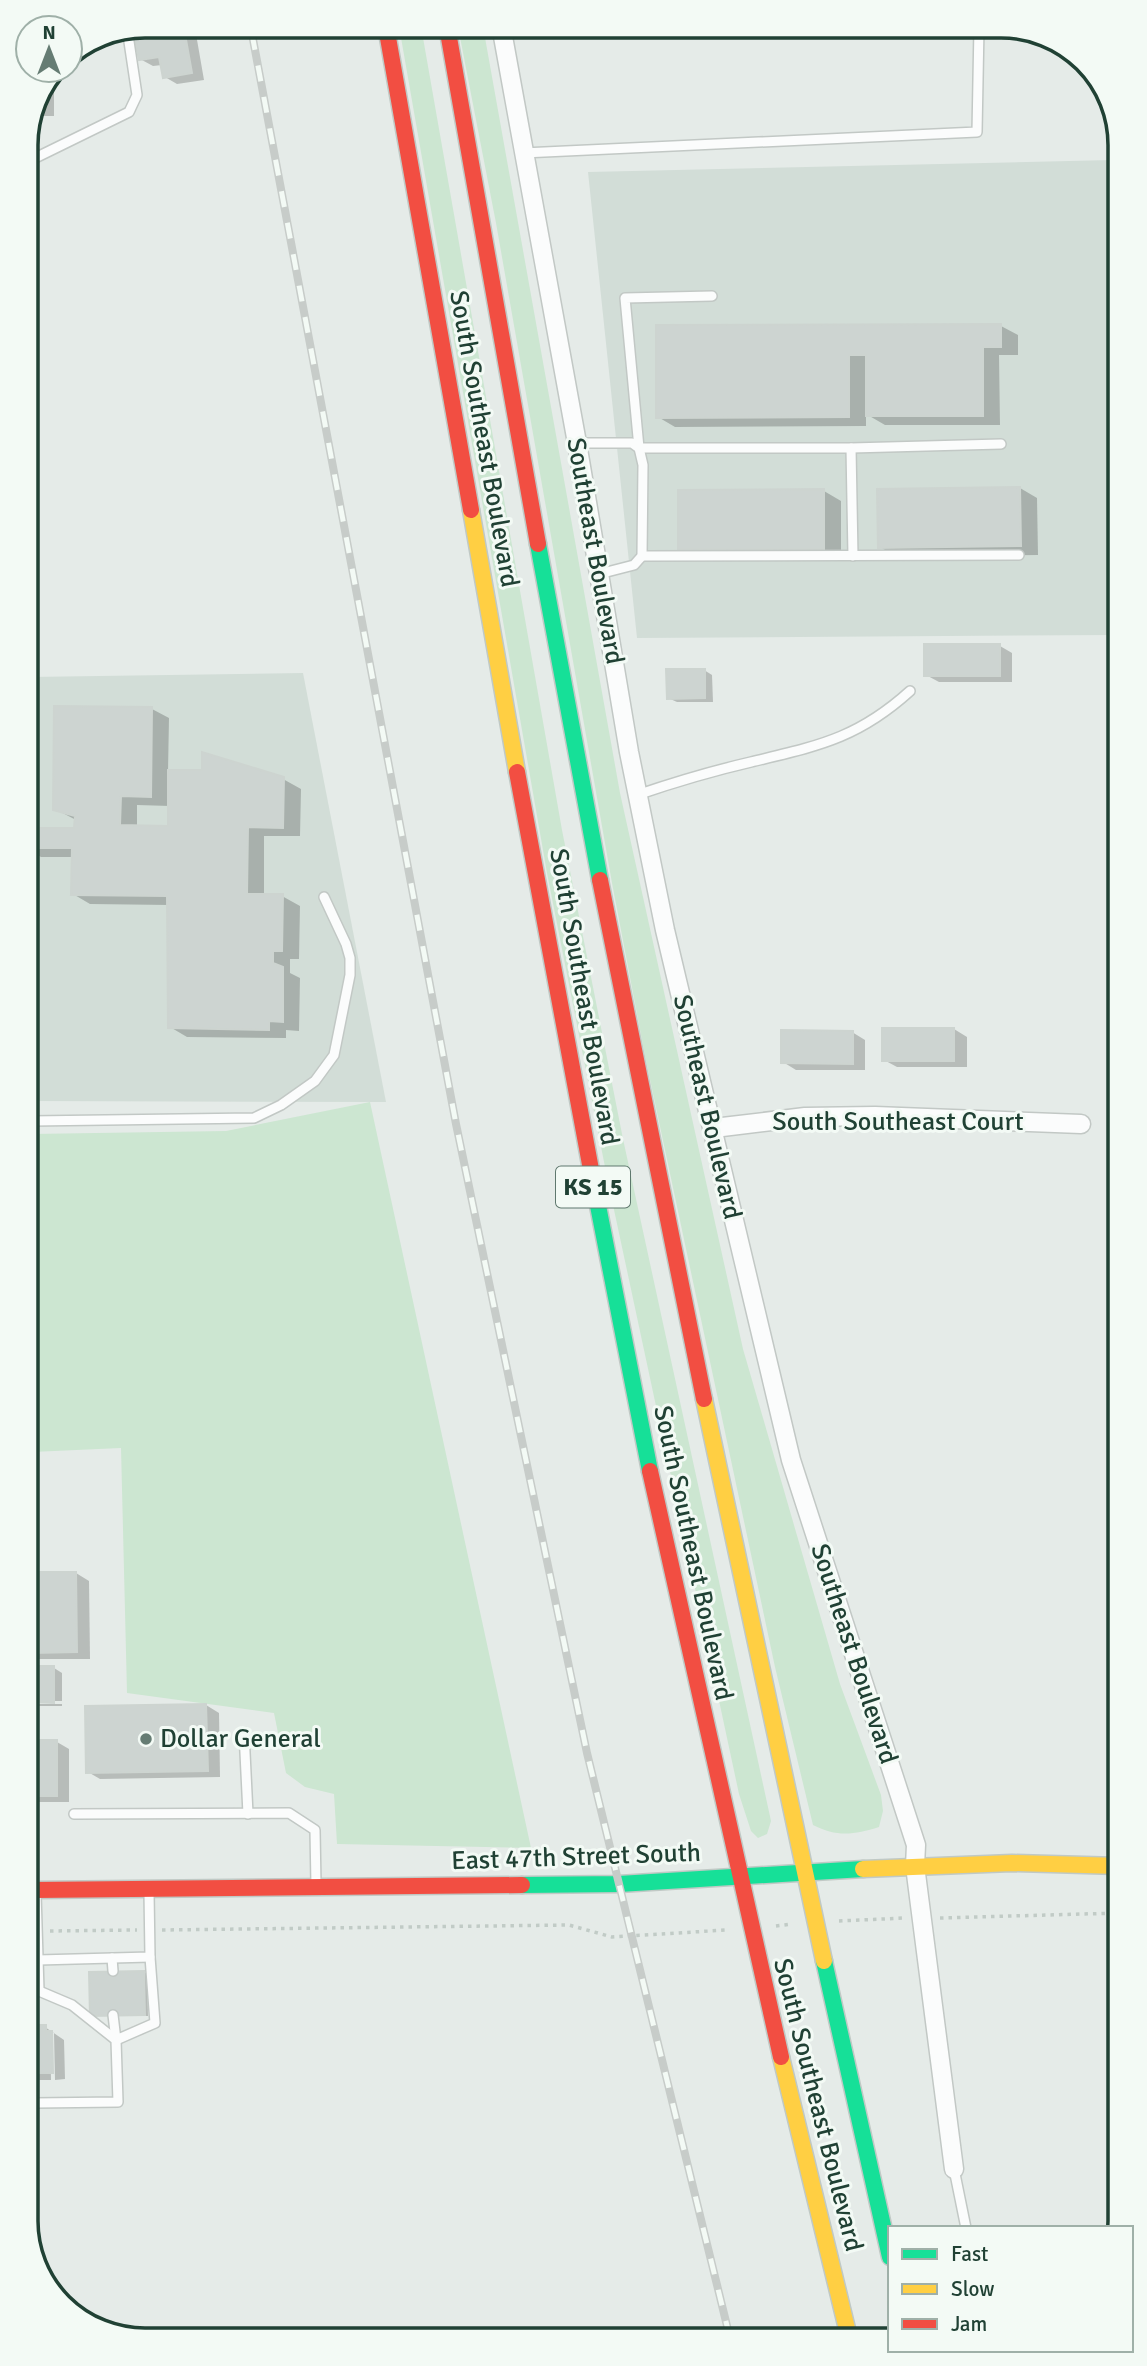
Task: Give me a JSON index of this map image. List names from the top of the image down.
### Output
{
  "streets": {
    "main road": ["South Southeast Boulevard", "KS 15", "East 47th Street South"],
    "street": ["Southeast Boulevard", "South Southeast Court"]
  },
  "crossings": [
    ["South Southeast Boulevard", "East 47th Street South"],
    ["Southeast Boulevard", "South Southeast Court"],
    ["Southeast Boulevard", "East 47th Street South"]
  ],
  "places": ["Dollar General"],
  "legend": ["Fast", "Slow", "Jam"],
  "north": "top"
}
